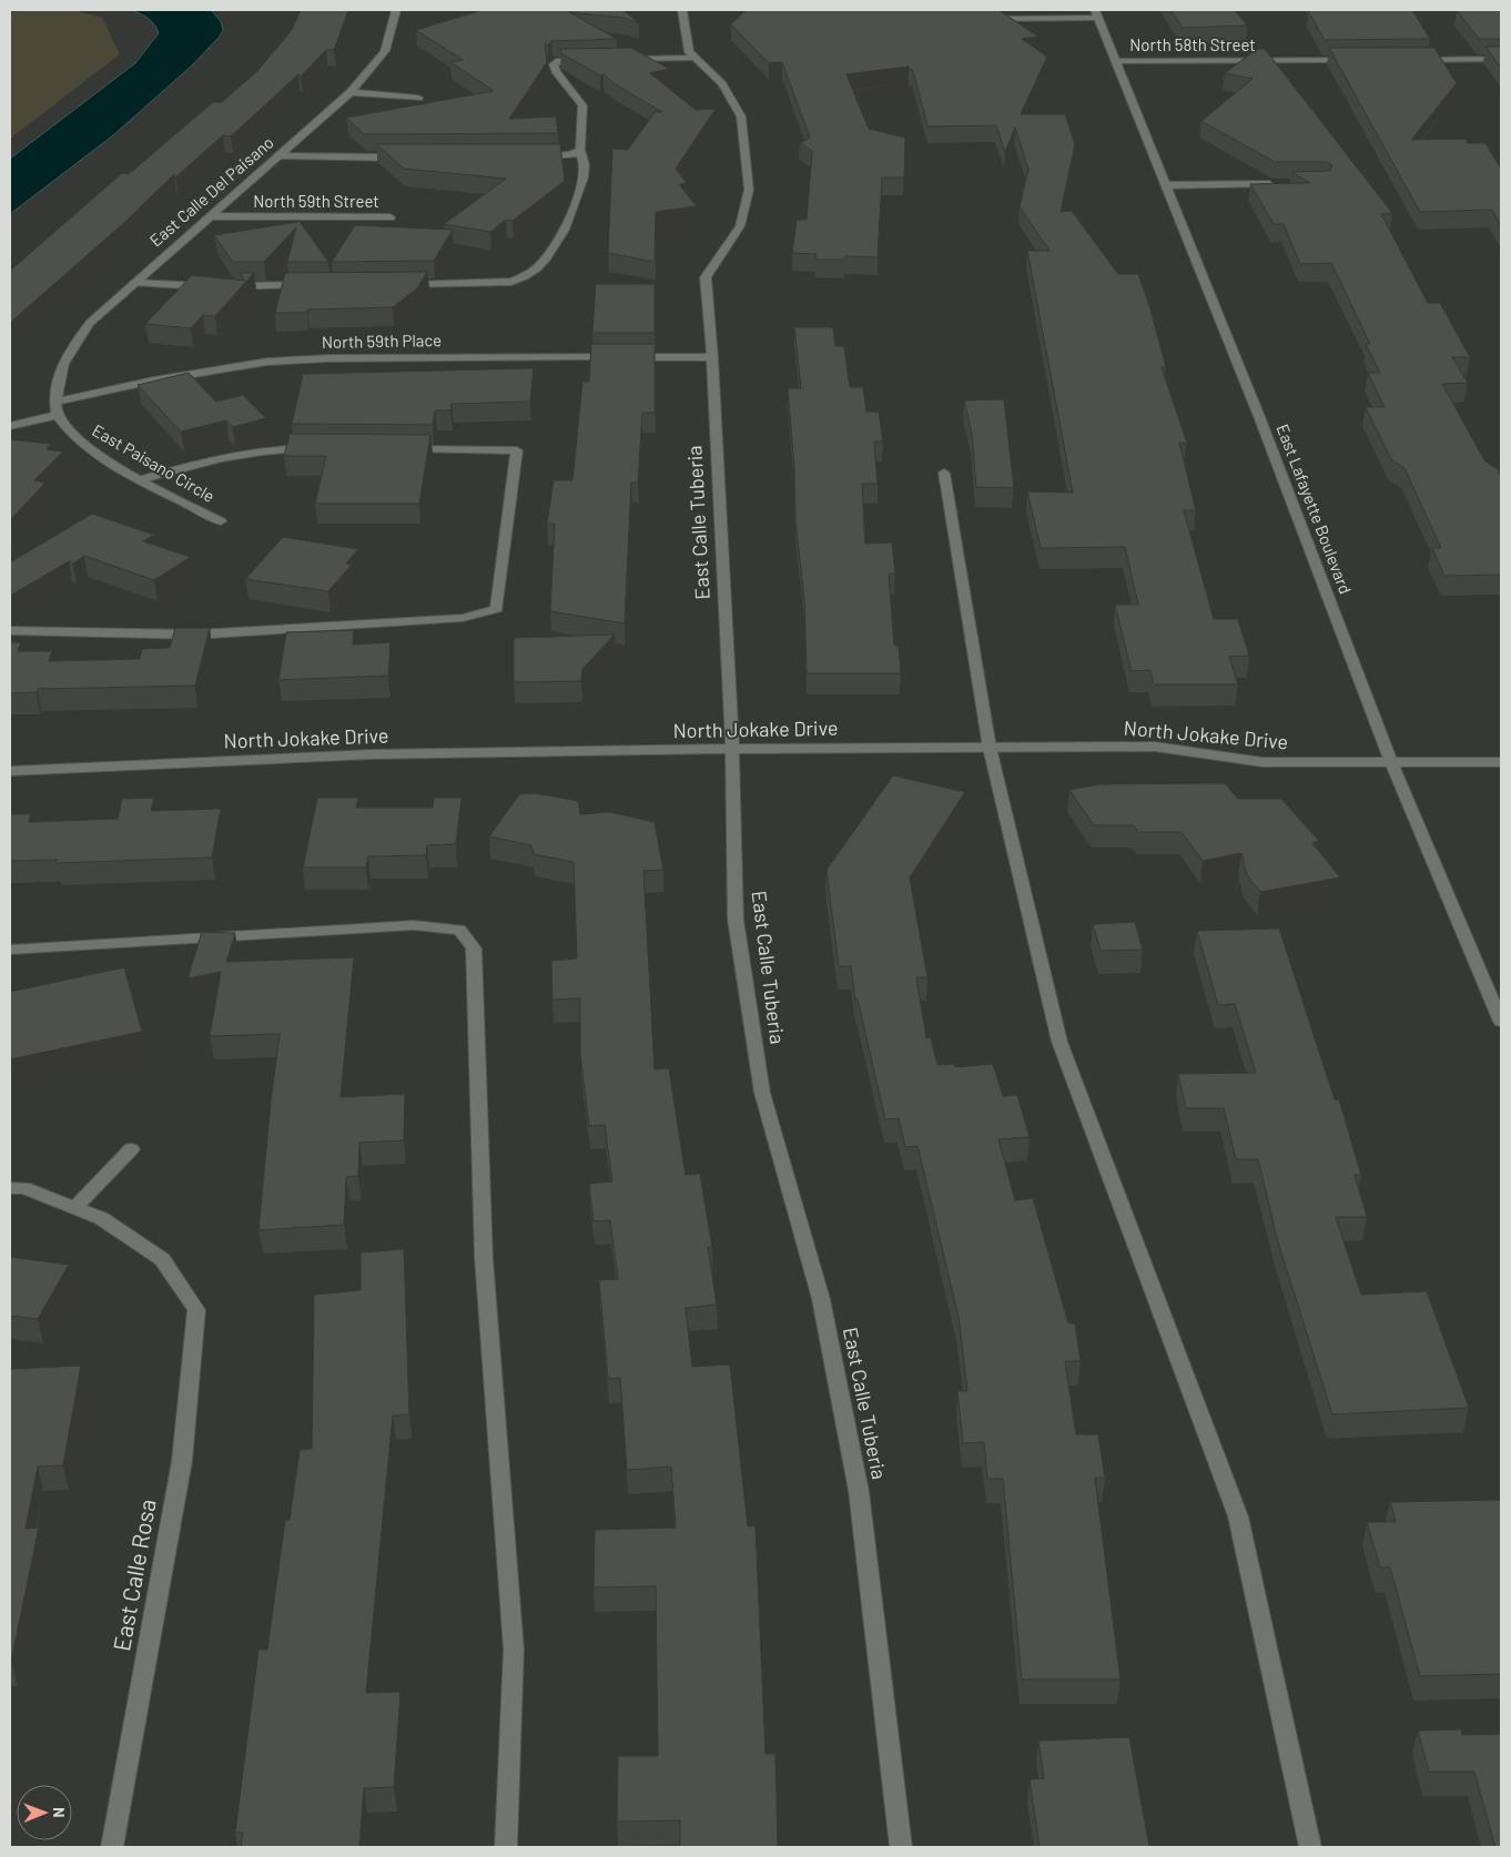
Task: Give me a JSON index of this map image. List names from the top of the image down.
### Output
{
  "streets": {
    "street": [
      "North 58th Street",
      "East Calle Del Paisano",
      "North 59th Street",
      "North 59th Place",
      "East Paisano Circle",
      "East Lafayette Boulevard",
      "East Calle Tuberia",
      "North Jokake Drive",
      "East Calle Rosa"
    ]
  },
  "crossings": [
    ["North 58th Street", "East Lafayette Boulevard"],
    ["East Calle Del Paisano", "North 59th Street"],
    ["East Calle Del Paisano", "North 59th Place"],
    ["East Calle Del Paisano", "East Paisano Circle"],
    ["North 59th Place", "East Paisano Circle"],
    ["North 59th Place", "East Calle Tuberia"],
    ["East Lafayette Boulevard", "North Jokake Drive"],
    ["East Calle Tuberia", "North Jokake Drive"]
  ],
  "north": "right"
}
